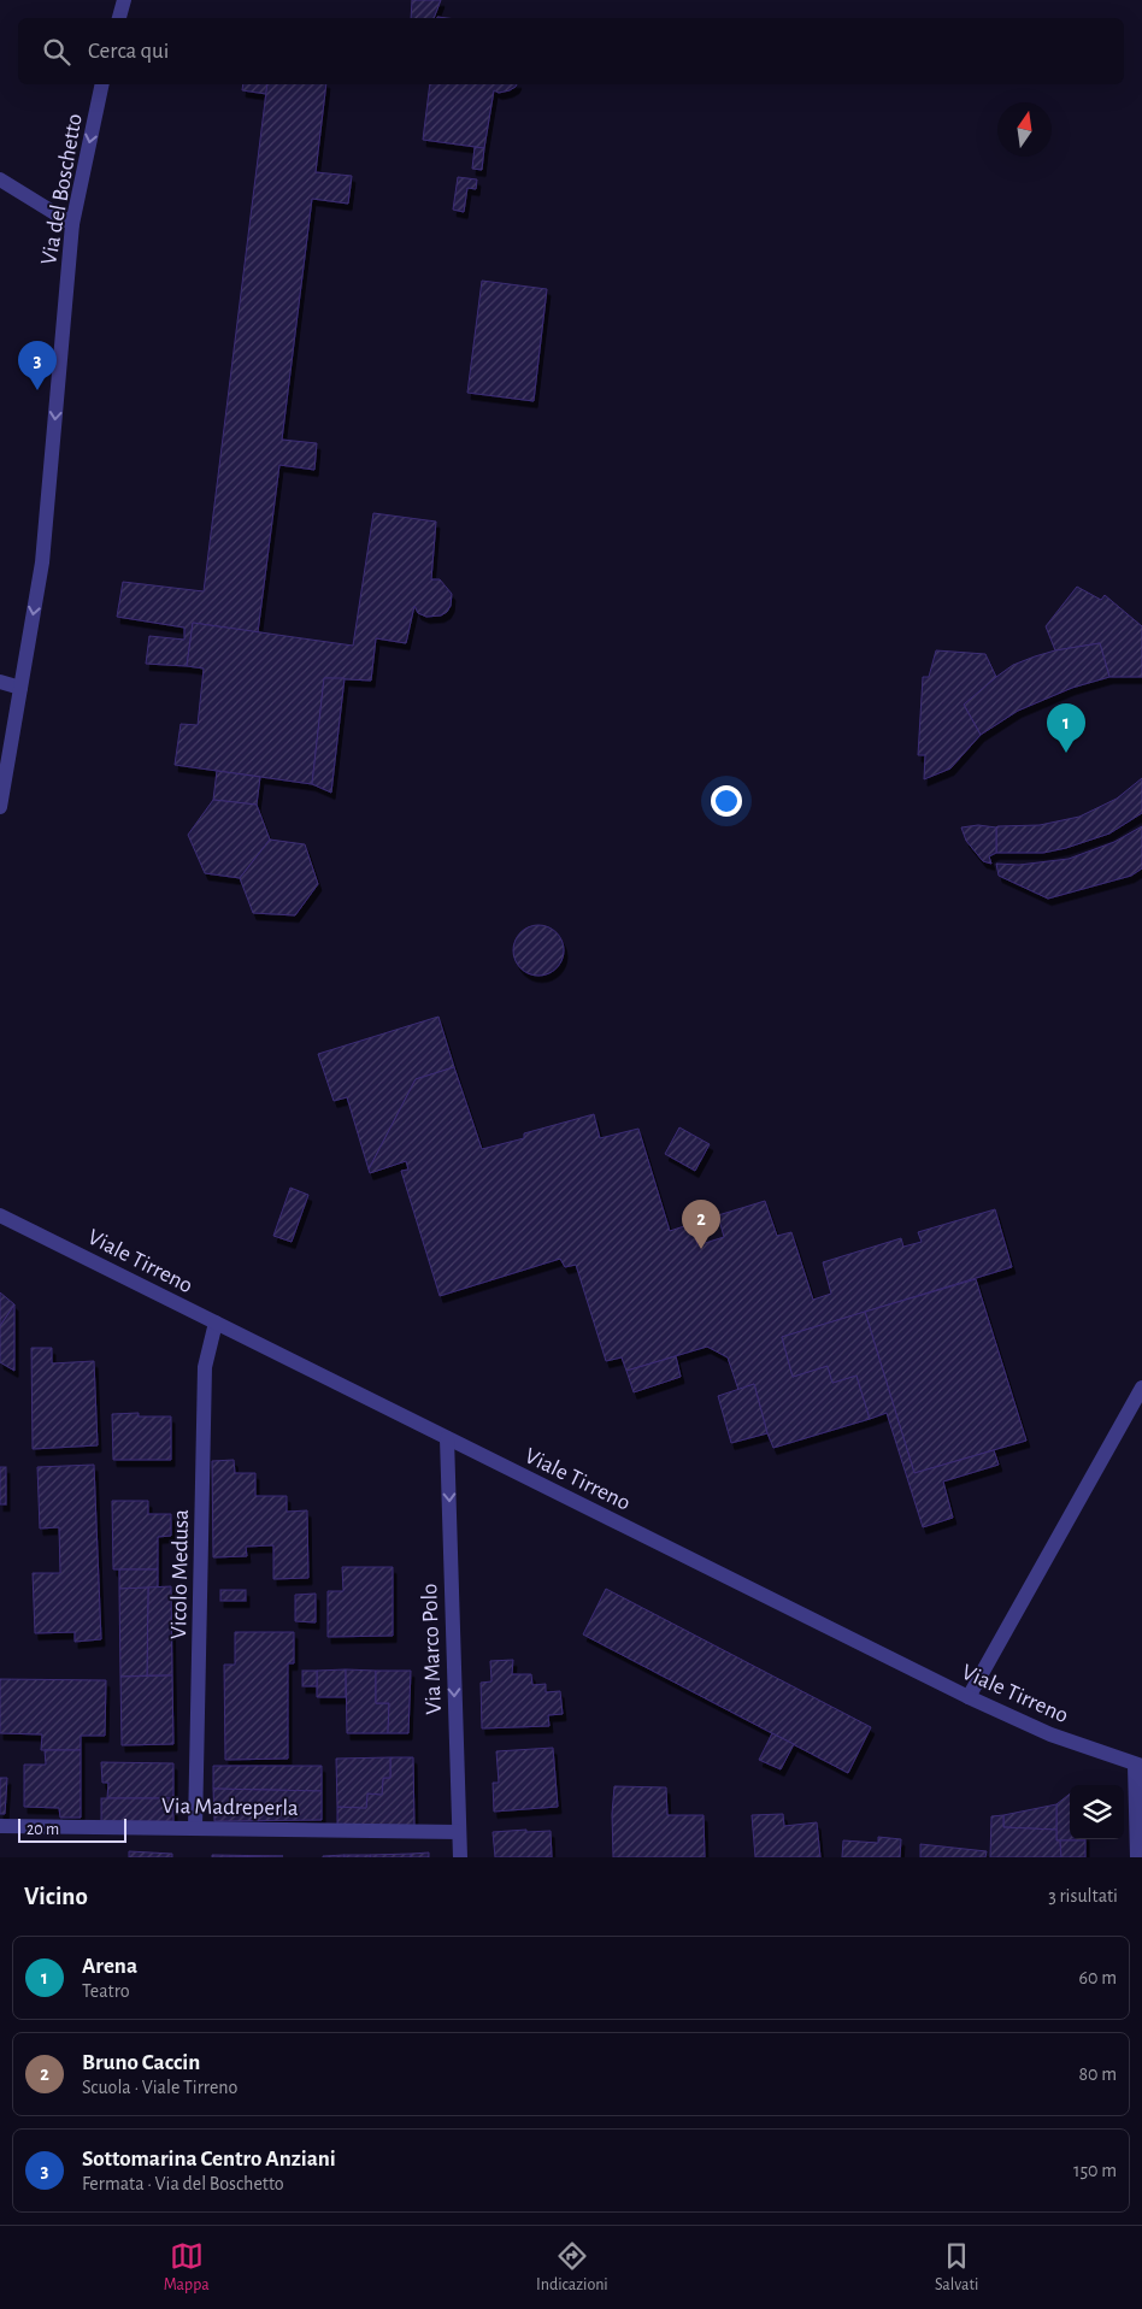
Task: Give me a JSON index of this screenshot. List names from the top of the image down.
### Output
{
  "streets": {
    "street": [
      "Via del Boschetto",
      "Viale Tirreno",
      "Vicolo Medusa",
      "Via Marco Polo",
      "Via Madreperla"
    ]
  },
  "crossings": [
    ["Viale Tirreno", "Vicolo Medusa"],
    ["Viale Tirreno", "Via Marco Polo"],
    ["Vicolo Medusa", "Via Madreperla"],
    ["Via Marco Polo", "Via Madreperla"]
  ],
  "one_way": ["Via del Boschetto", "Via Marco Polo"],
  "scale_bar": "20 m",
  "north": "top",
  "page": {
    "search": "Cerca qui",
    "pins": ["3", "1", "2"],
    "scale": "20 m",
    "heading": ["Vicino", "3 risultati"],
    "list": [
      {
        "mark": "1",
        "name": "Arena",
        "note": "Teatro",
        "value": "60 m"
      },
      {
        "mark": "2",
        "name": "Bruno Caccin",
        "note": "Scuola · Viale Tirreno",
        "value": "80 m"
      },
      {
        "mark": "3",
        "name": "Sottomarina Centro Anziani",
        "note": "Fermata · Via del Boschetto",
        "value": "150 m"
      }
    ],
    "nav": ["Mappa", "Indicazioni", "Salvati"]
  }
}
